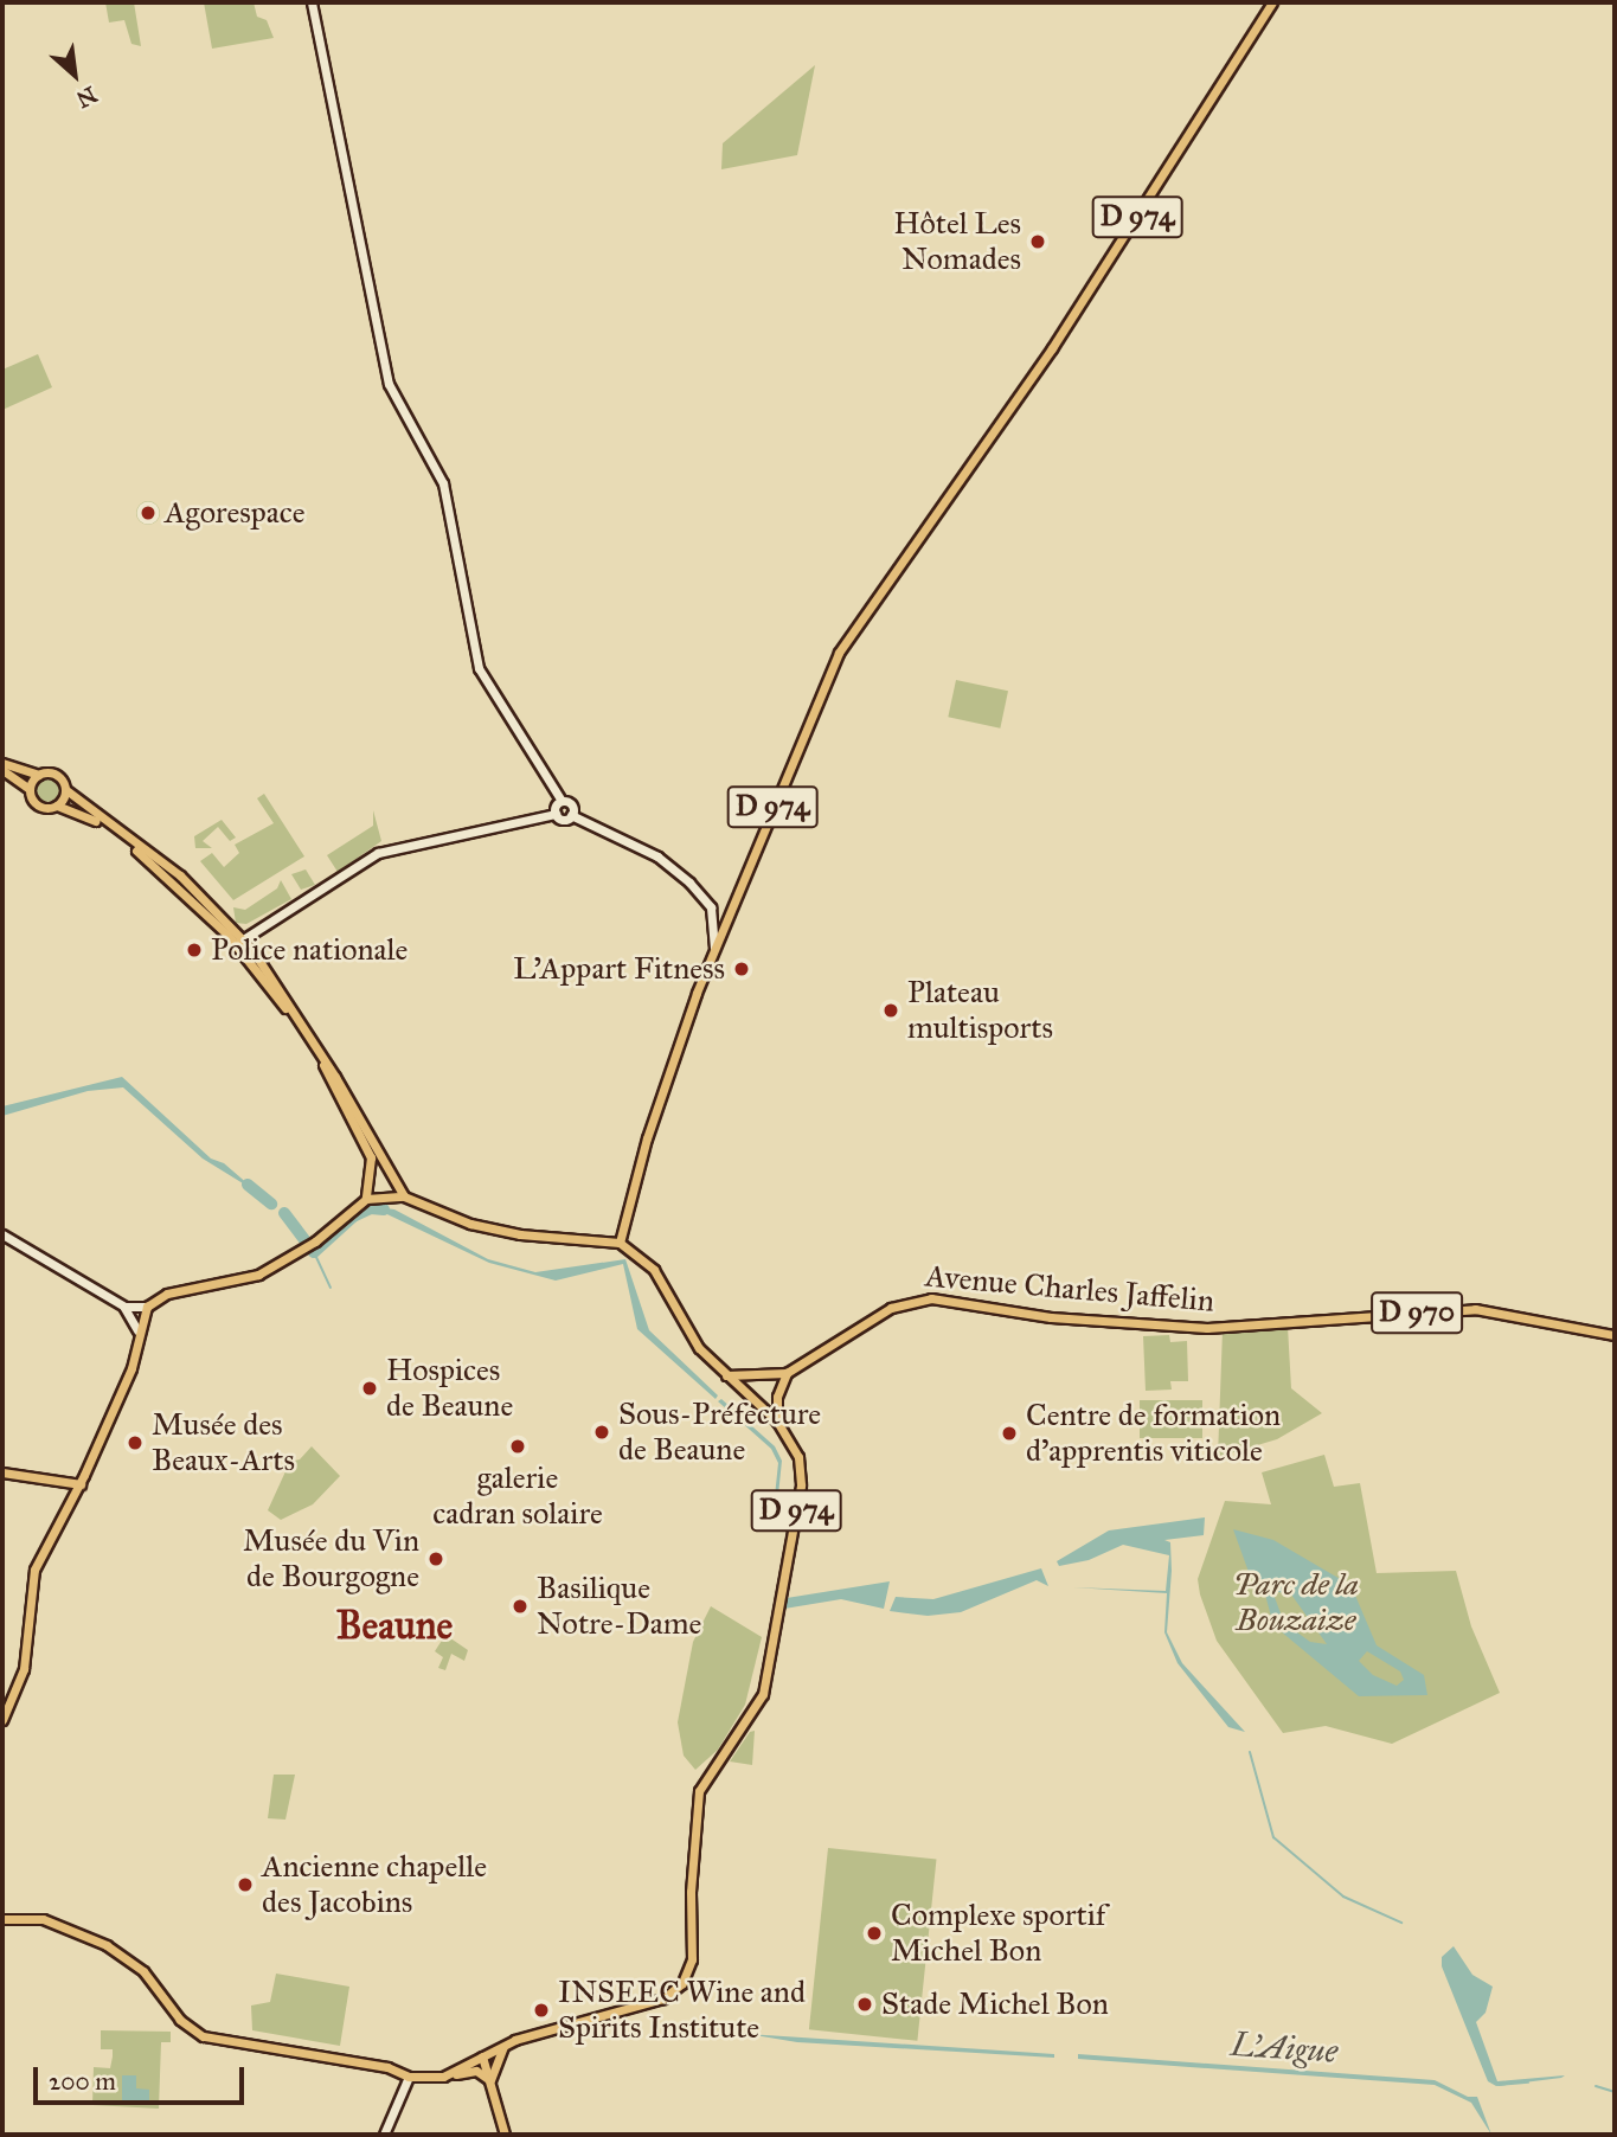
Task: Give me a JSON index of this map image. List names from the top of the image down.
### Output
{
  "streets": {
    "main road": ["D 974", "Avenue Charles Jaffelin", "D 970"]
  },
  "districts": ["Beaune"],
  "water": ["L'Aigue"],
  "parks": ["Parc de la Bouzaize"],
  "places": [
    "Hôtel Les Nomades",
    "Agorespace",
    "Police nationale",
    "L'Appart Fitness",
    "Plateau multisports",
    "Hospices de Beaune",
    "Sous-Préfecture de Beaune",
    "Centre de formation d'apprentis viticole",
    "Musée des Beaux-Arts",
    "galerie cadran solaire",
    "Musée du Vin de Bourgogne",
    "Basilique Notre-Dame",
    "Ancienne chapelle des Jacobins",
    "Complexe sportif Michel Bon",
    "Stade Michel Bon",
    "INSEEC Wine and Spirits Institute"
  ],
  "scale_bar": "200 m",
  "north": "bottom right"
}
